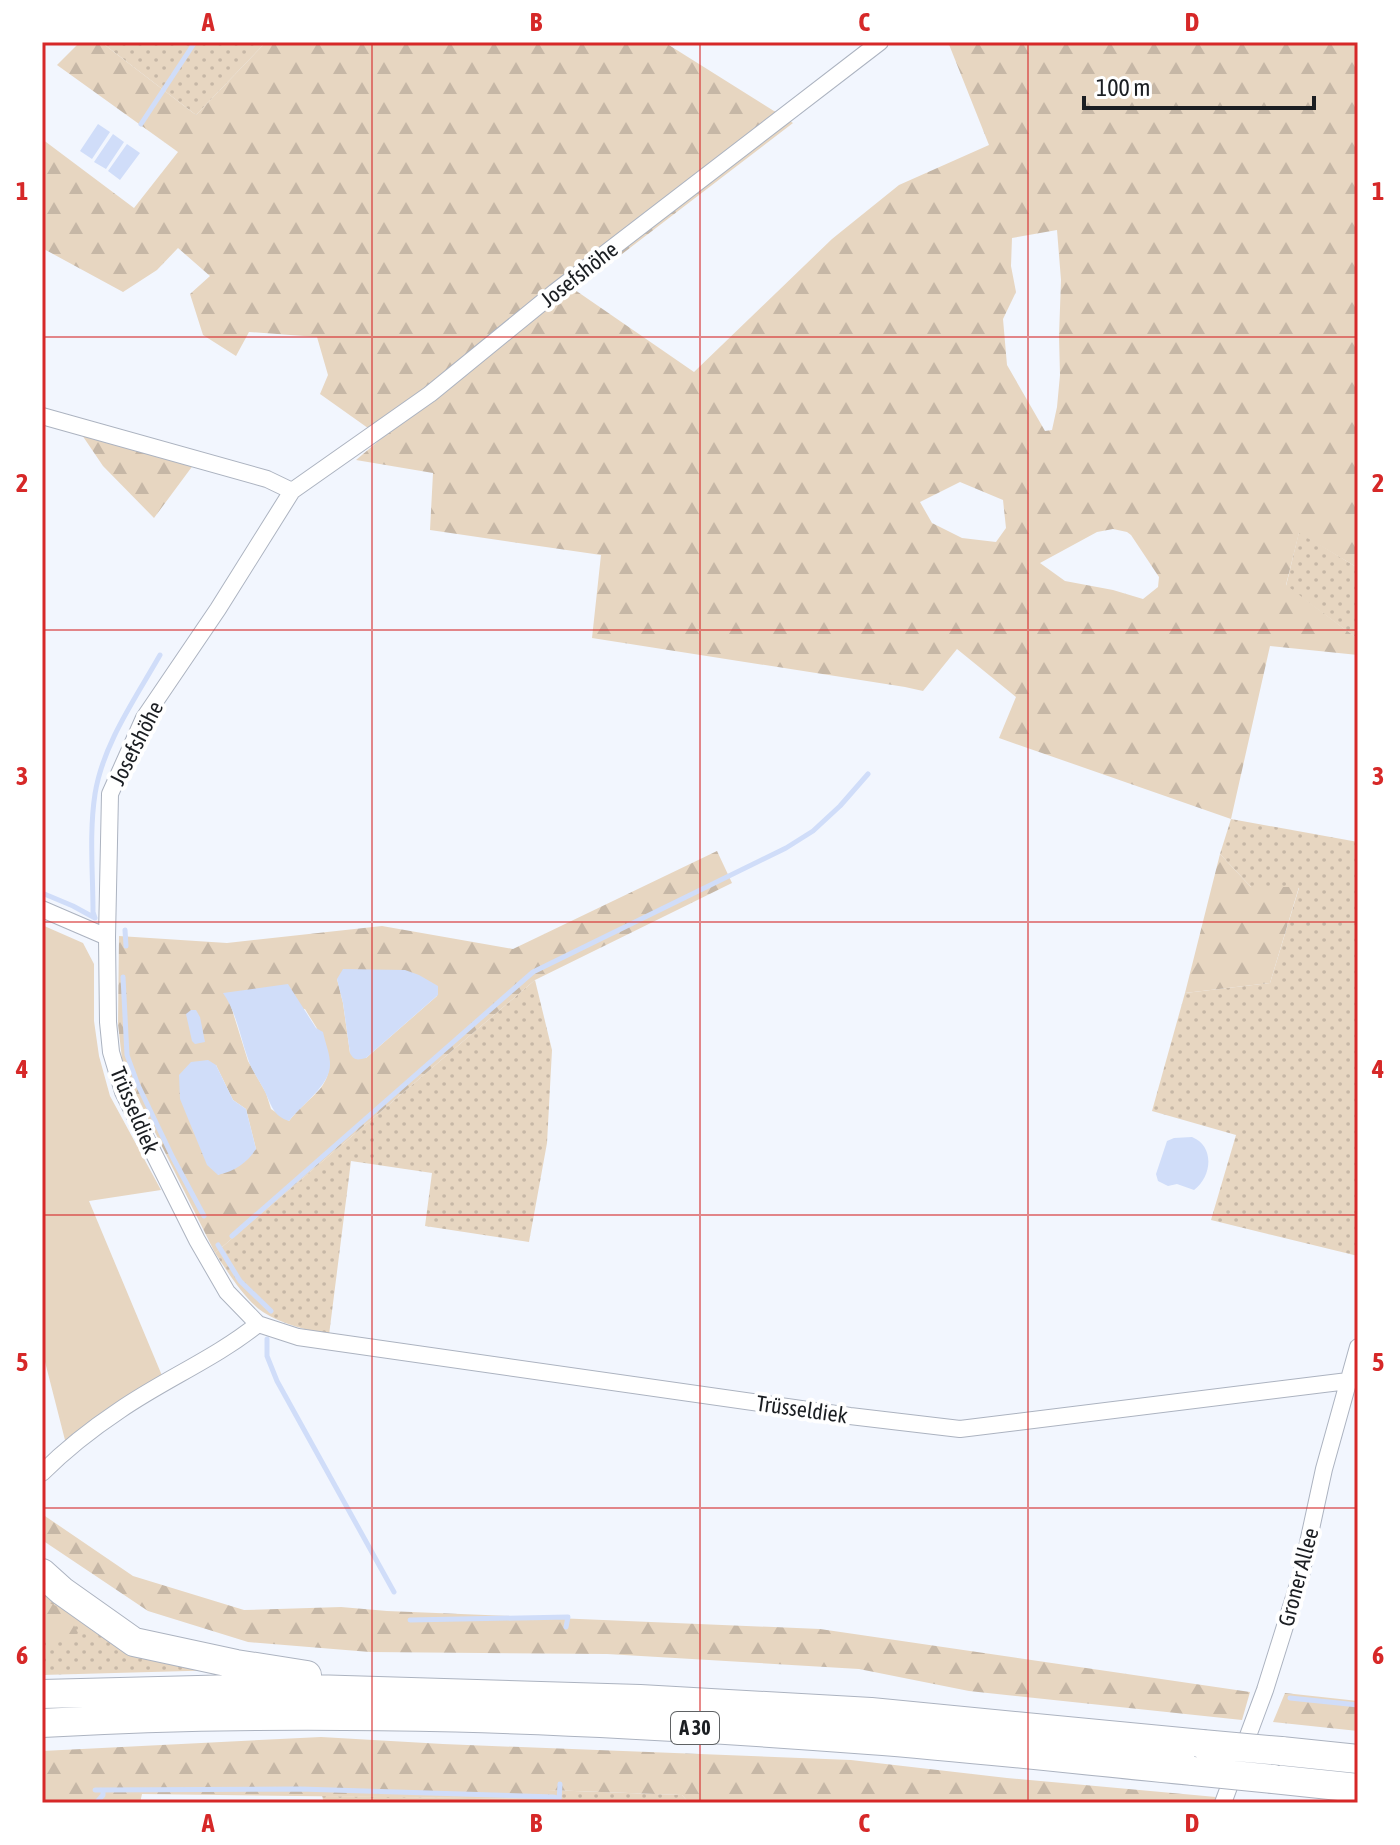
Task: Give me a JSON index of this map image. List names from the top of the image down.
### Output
{
  "streets": {
    "highway": ["A 30"],
    "street": ["Josefshöhe", "Trüsseldiek", "Groner Allee"]
  },
  "crossings": [
    ["Josefshöhe", "Trüsseldiek"],
    ["Trüsseldiek", "Groner Allee"]
  ],
  "scale_bar": "100 m",
  "grid": {
    "columns": [
      "A",
      "B",
      "C",
      "D"
    ],
    "rows": [
      "1",
      "2",
      "3",
      "4",
      "5",
      "6"
    ]
  }
}
